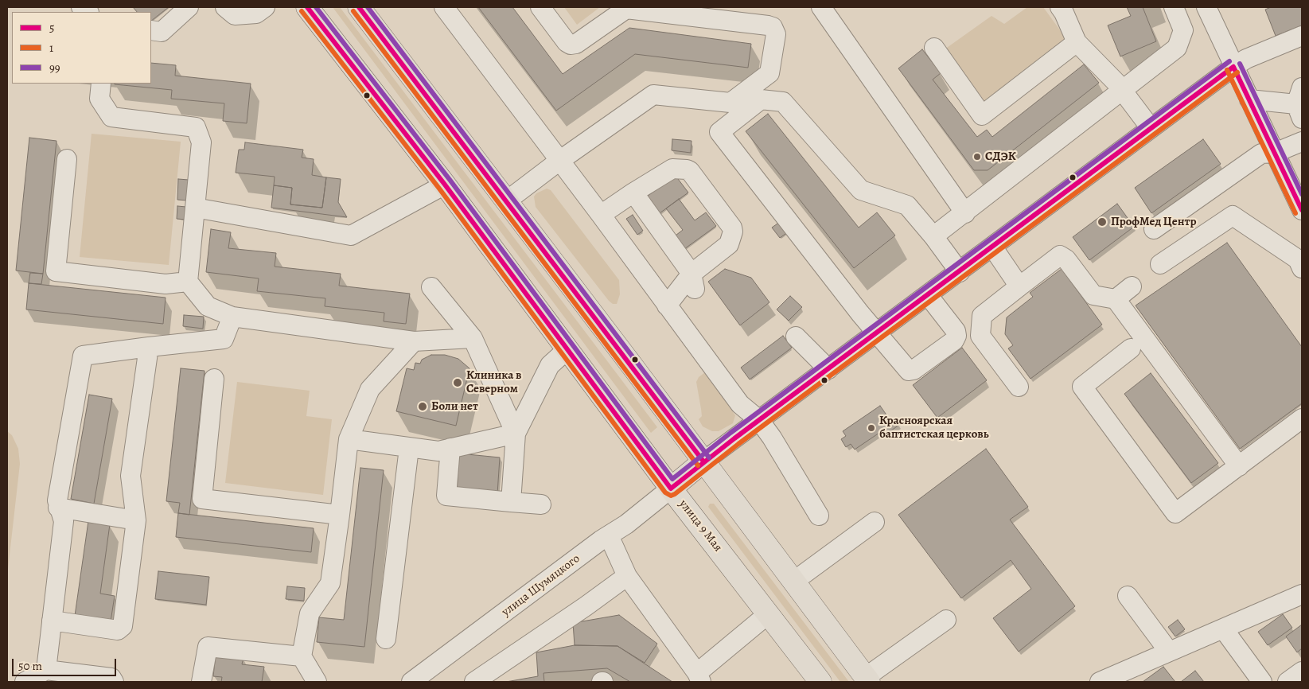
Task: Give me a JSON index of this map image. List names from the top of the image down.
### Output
{
  "streets": {
    "main road": ["улица 9 Мая"],
    "street": ["улица Шумяцкого"]
  },
  "crossings": [
    ["улица 9 Мая", "улица Шумяцкого"]
  ],
  "places": [
    "СДЭК",
    "ПрофМед Центр",
    "Клиника в Северном",
    "Боли нет",
    "Красноярская баптистская церковь"
  ],
  "lines": ["transit line 5", "transit line 99", "transit line 1"],
  "legend": ["5", "1", "99"],
  "scale_bar": "50 m"
}
